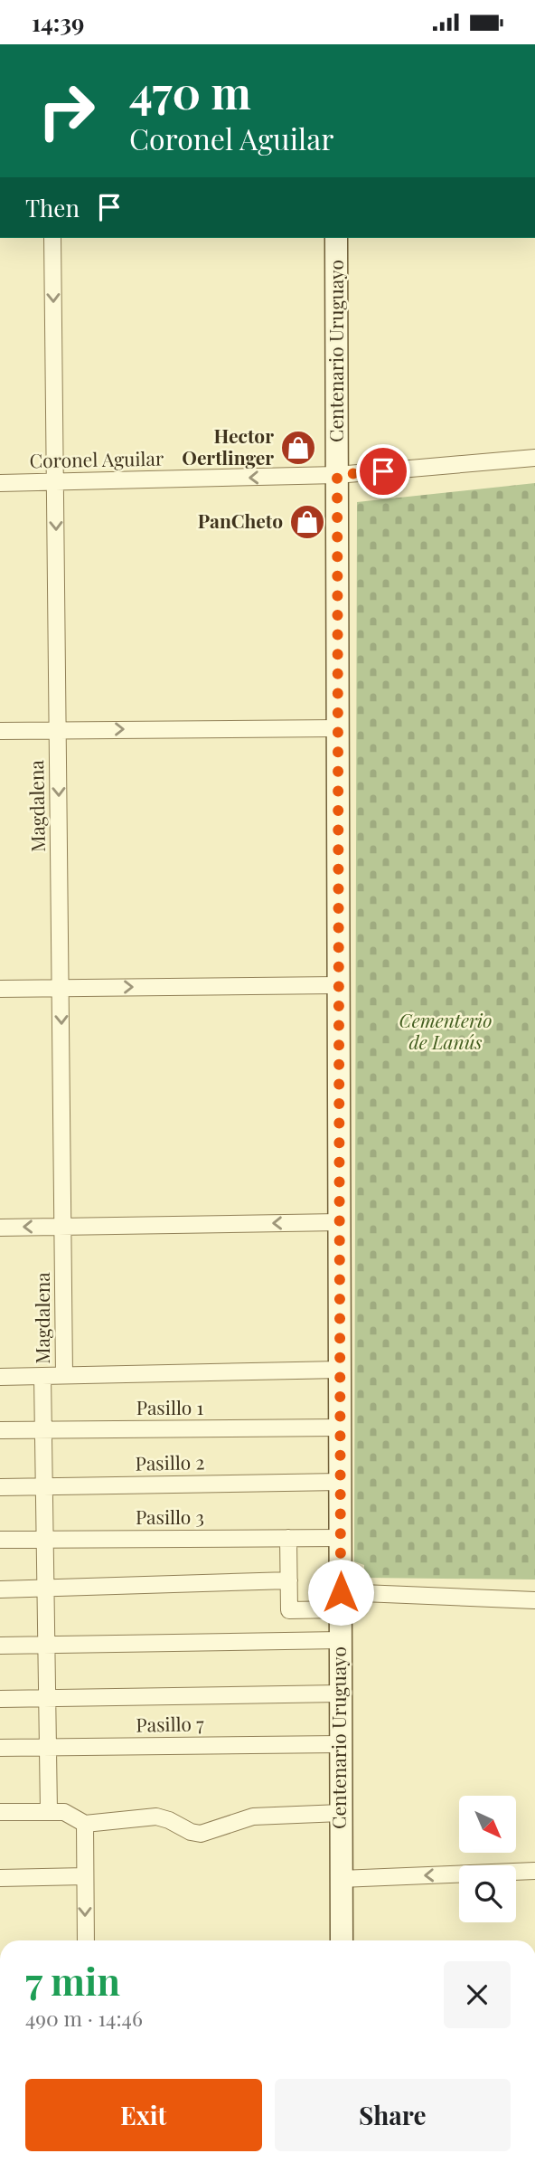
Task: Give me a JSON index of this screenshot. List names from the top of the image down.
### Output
{
  "streets": {
    "main road": ["Centenario Uruguayo"],
    "street": [
      "Coronel Aguilar",
      "Magdalena",
      "Pasillo 1",
      "Pasillo 2",
      "Pasillo 3",
      "Pasillo 7"
    ]
  },
  "crossings": [
    ["Centenario Uruguayo", "Coronel Aguilar"],
    ["Centenario Uruguayo", "Pasillo 1"],
    ["Centenario Uruguayo", "Pasillo 2"],
    ["Centenario Uruguayo", "Pasillo 3"],
    ["Centenario Uruguayo", "Pasillo 7"],
    ["Coronel Aguilar", "Magdalena"],
    ["Magdalena", "Pasillo 1"],
    ["Magdalena", "Pasillo 2"],
    ["Magdalena", "Pasillo 3"],
    ["Magdalena", "Pasillo 7"]
  ],
  "one_way": ["Coronel Aguilar", "Magdalena"],
  "parks": ["Cementerio de Lanús"],
  "places": {
    "shop": ["Hector Oertlinger", "PanCheto"]
  },
  "north": "bottom right",
  "page": {
    "status": "14:39",
    "turn": ["470 m", "Coronel Aguilar"],
    "then": "Then",
    "heading": ["7 min", "490 m · 14:46"],
    "buttons": ["Exit", "Share"]
  }
}
